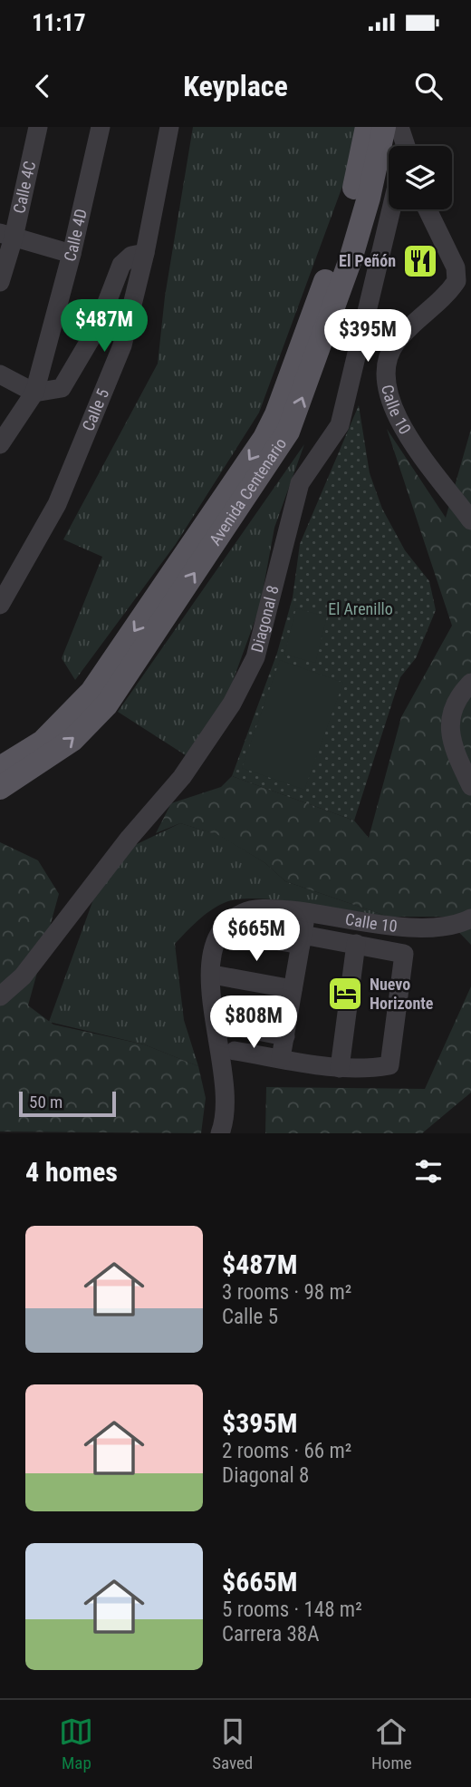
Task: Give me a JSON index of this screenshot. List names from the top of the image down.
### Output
{
  "streets": {
    "main road": ["Avenida Centenario"],
    "street": [
      "Calle 4C",
      "Calle 4D",
      "Calle 10",
      "Calle 5",
      "Diagonal 8"
    ]
  },
  "parks": ["El Arenillo"],
  "places": {
    "restaurant": ["El Peñón"],
    "hotel": ["Nuevo Horizonte"]
  },
  "scale_bar": "50 m",
  "page": {
    "status": "11:17",
    "header": "Keyplace",
    "price": [
      "$487M",
      "$395M",
      "$665M",
      "$808M"
    ],
    "scale": "50 m",
    "heading": "4 homes",
    "list": [
      {
        "name": "$487M",
        "note": "3 rooms · 98 m² · Calle 5"
      },
      {
        "name": "$395M",
        "note": "2 rooms · 66 m² · Diagonal 8"
      },
      {
        "name": "$665M",
        "note": "5 rooms · 148 m² · Carrera 38A"
      }
    ],
    "tabs": ["Map", "Saved", "Home"]
  }
}
